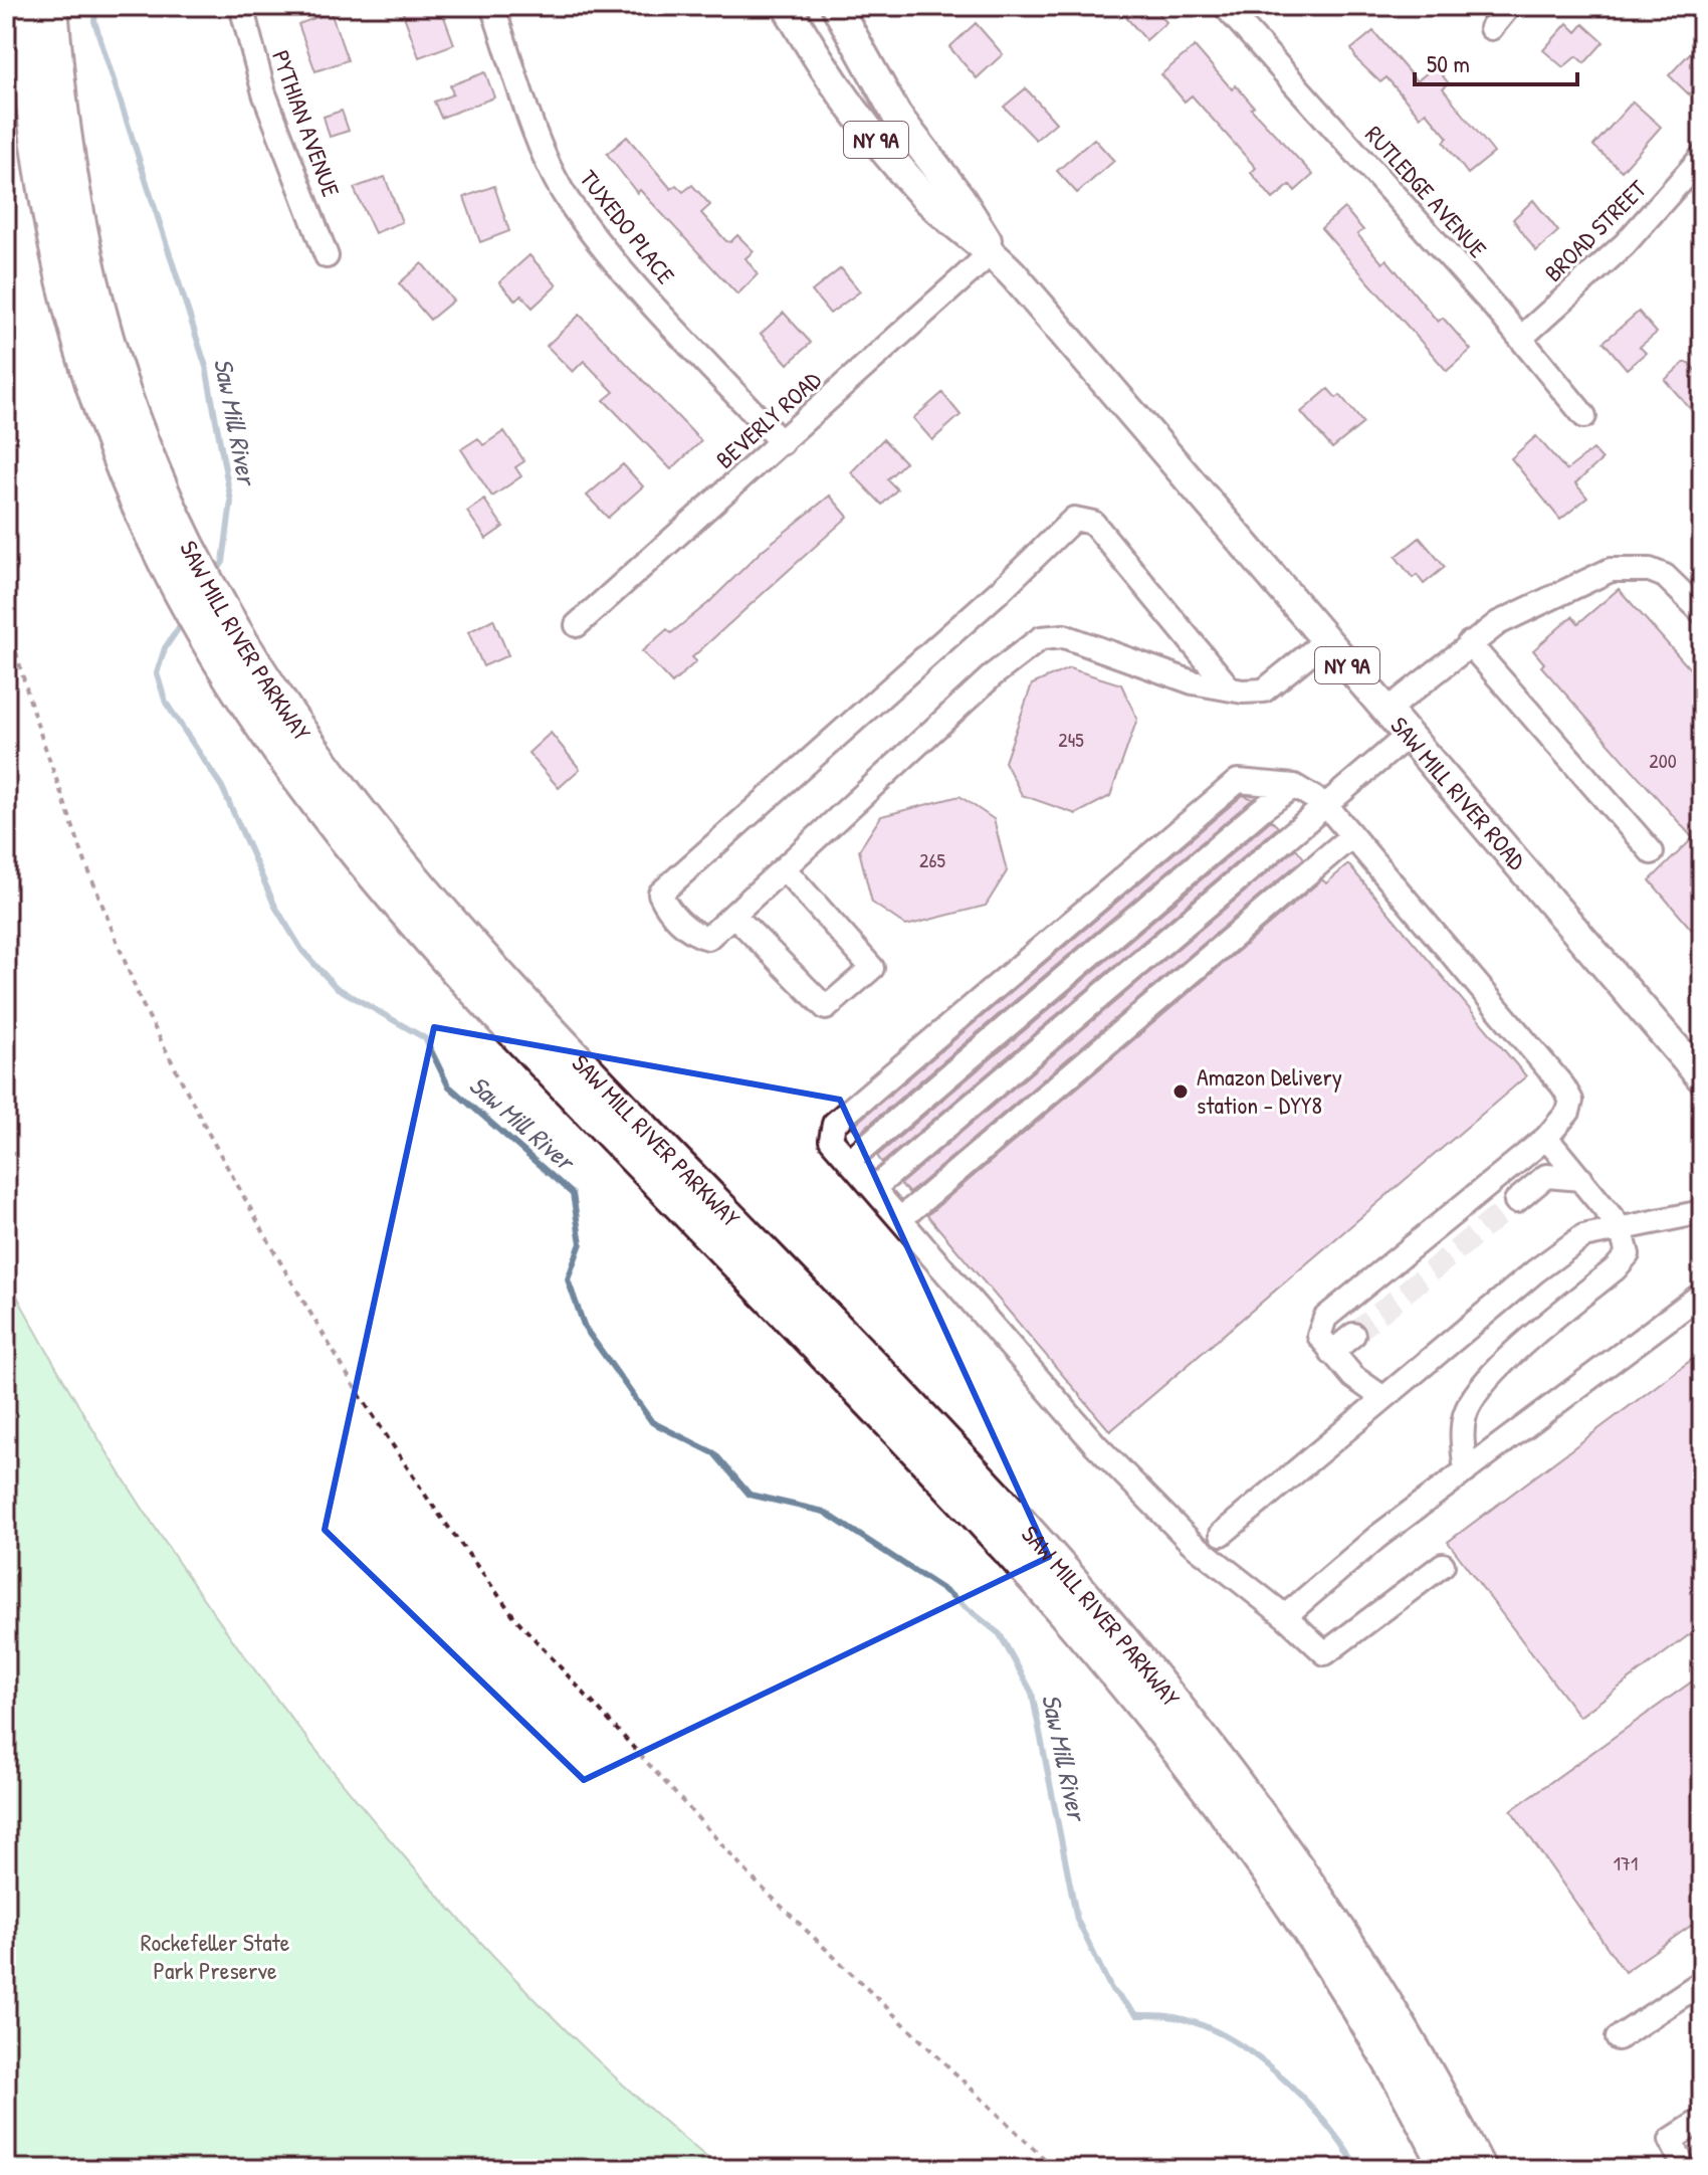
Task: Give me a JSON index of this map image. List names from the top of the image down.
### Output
{
  "streets": {
    "highway": ["SAW MILL RIVER PARKWAY"],
    "main road": ["NY 9A", "SAW MILL RIVER ROAD"],
    "street": [
      "PYTHIAN AVENUE",
      "RUTLEDGE AVENUE",
      "TUXEDO PLACE",
      "BROAD STREET",
      "BEVERLY ROAD"
    ]
  },
  "crossings": [
    ["RUTLEDGE AVENUE", "BROAD STREET"],
    ["TUXEDO PLACE", "BEVERLY ROAD"],
    ["BEVERLY ROAD", "SAW MILL RIVER ROAD"]
  ],
  "water": ["Saw Mill River"],
  "parks": ["Rockefeller State Park Preserve"],
  "places": ["Amazon Delivery station - DYY8"],
  "house_numbers": [
    "245",
    "200",
    "265",
    "171"
  ],
  "scale_bar": "50 m"
}
